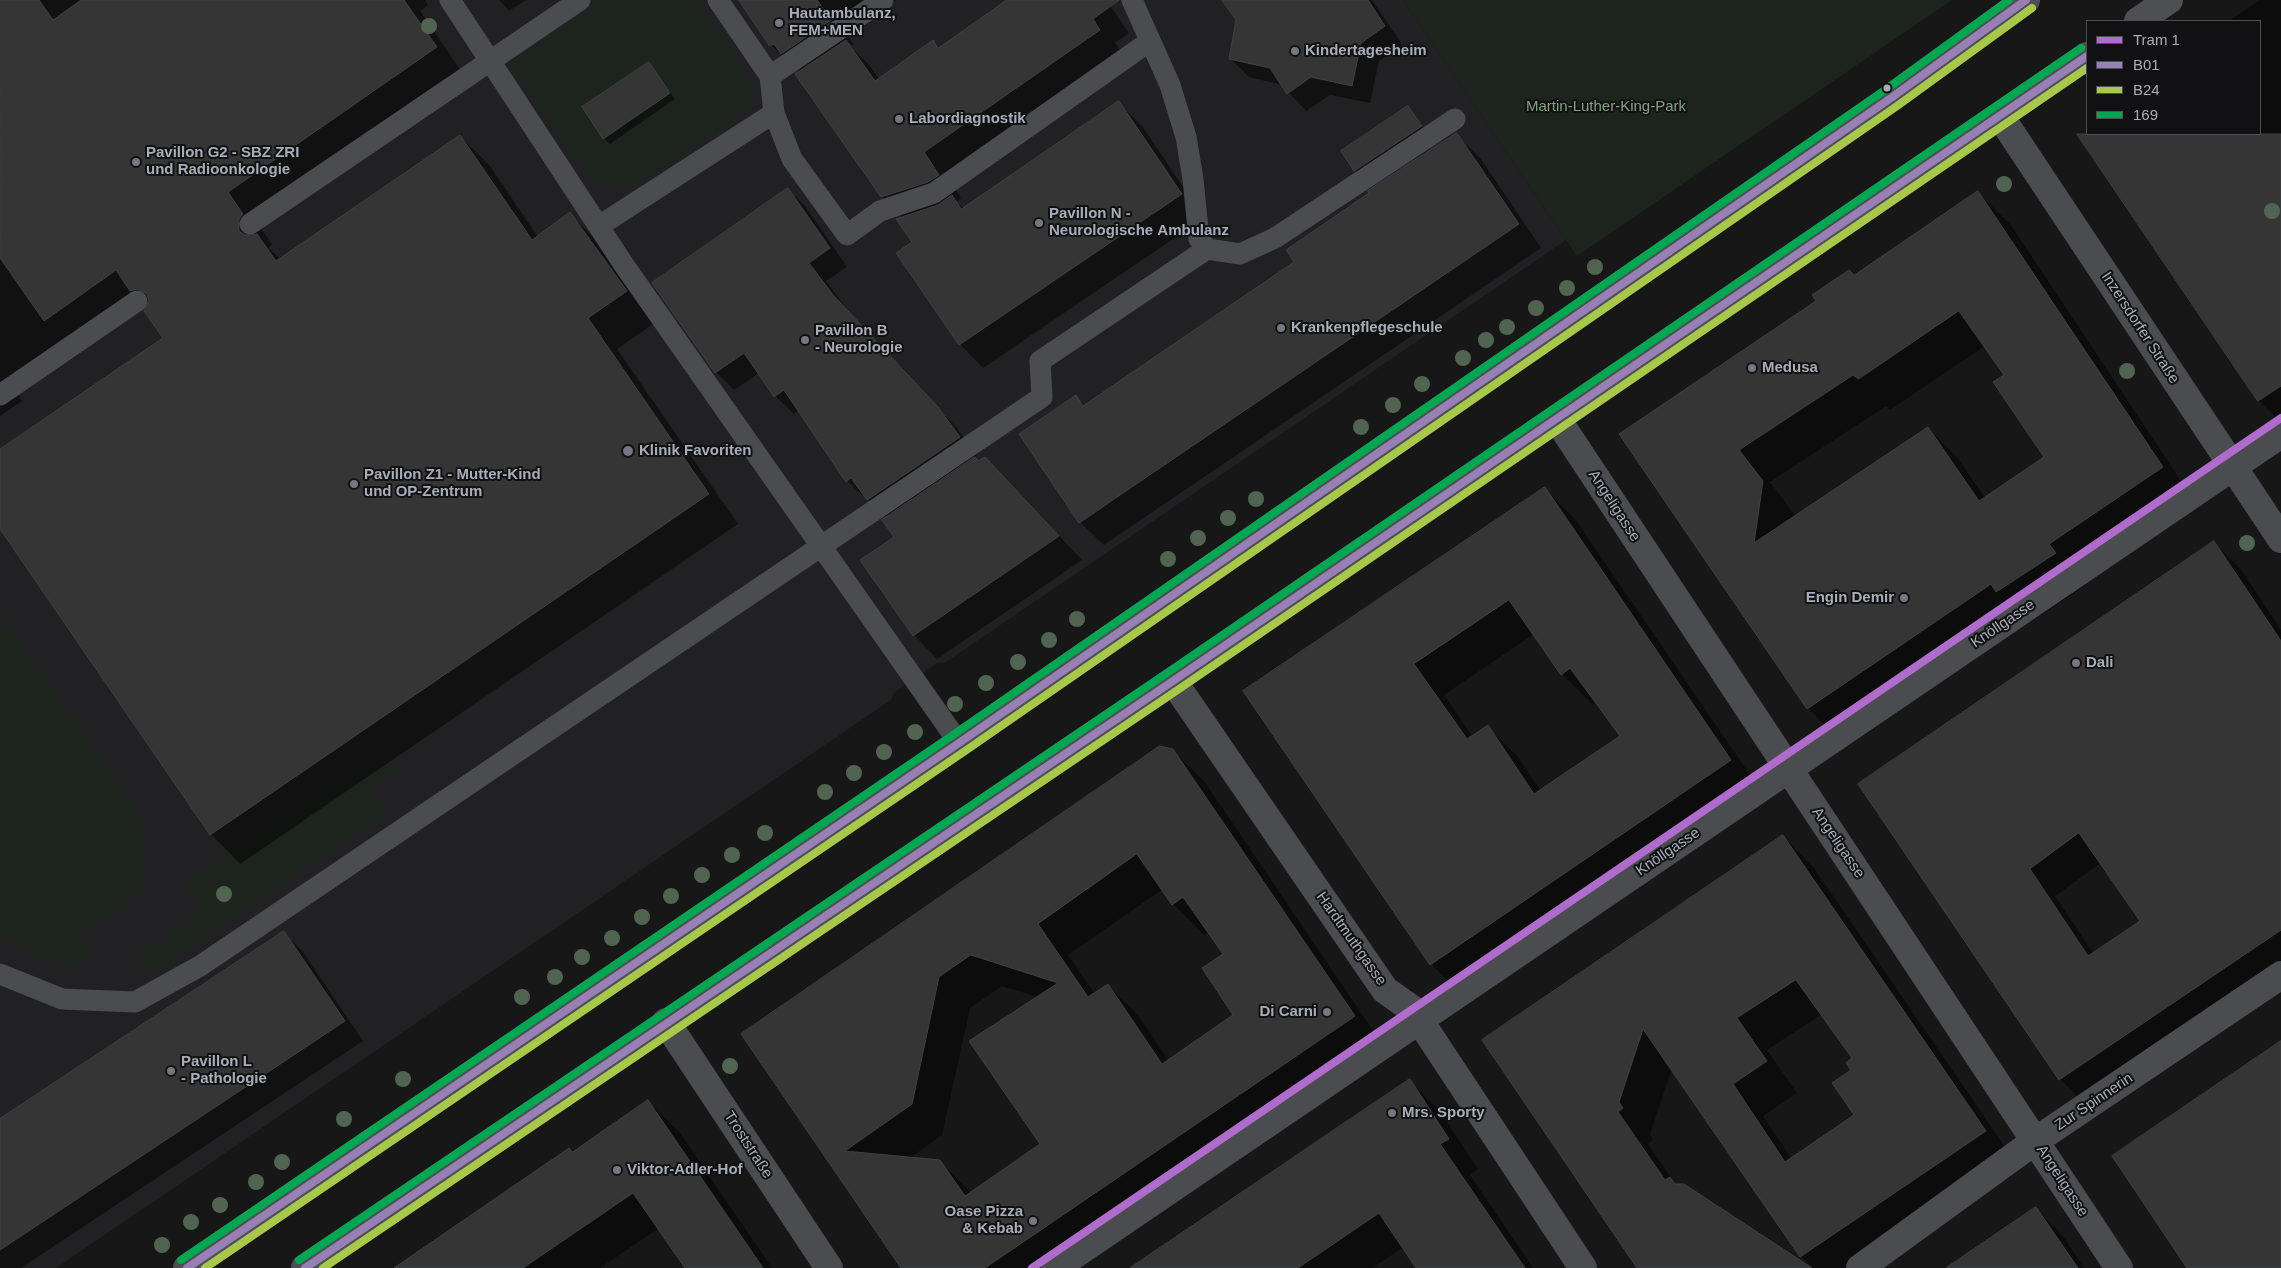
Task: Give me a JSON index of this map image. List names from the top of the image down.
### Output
{
  "streets": {
    "street": [
      "Inzersdorfer Straße",
      "Angeligasse",
      "Knöllgasse",
      "Hardtmuthgasse",
      "Zur Spinnerin",
      "Troststraße"
    ]
  },
  "crossings": [
    ["Inzersdorfer Straße", "Knöllgasse"],
    ["Angeligasse", "Knöllgasse"],
    ["Angeligasse", "Zur Spinnerin"],
    ["Knöllgasse", "Hardtmuthgasse"]
  ],
  "parks": ["Martin-Luther-King-Park"],
  "places": [
    "Hautambulanz, FEM+MEN",
    "Kindertagesheim",
    "Labordiagnostik",
    "Pavillon G2 - SBZ ZRI und Radioonkologie",
    "Pavillon N - Neurologische Ambulanz",
    "Krankenpflegeschule",
    "Pavillon B - Neurologie",
    "Medusa",
    "Klinik Favoriten",
    "Pavillon Z1 - Mutter-Kind und OP-Zentrum",
    "Engin Demir",
    "Dali",
    "Di Carni",
    "Pavillon L - Pathologie",
    "Mrs. Sporty",
    "Viktor-Adler-Hof",
    "Oase Pizza & Kebab"
  ],
  "lines": [
    "transit line B01",
    "transit line 169",
    "transit line B24",
    "tram line 1"
  ],
  "legend": [
    "Tram 1",
    "B01",
    "B24",
    "169"
  ]
}
